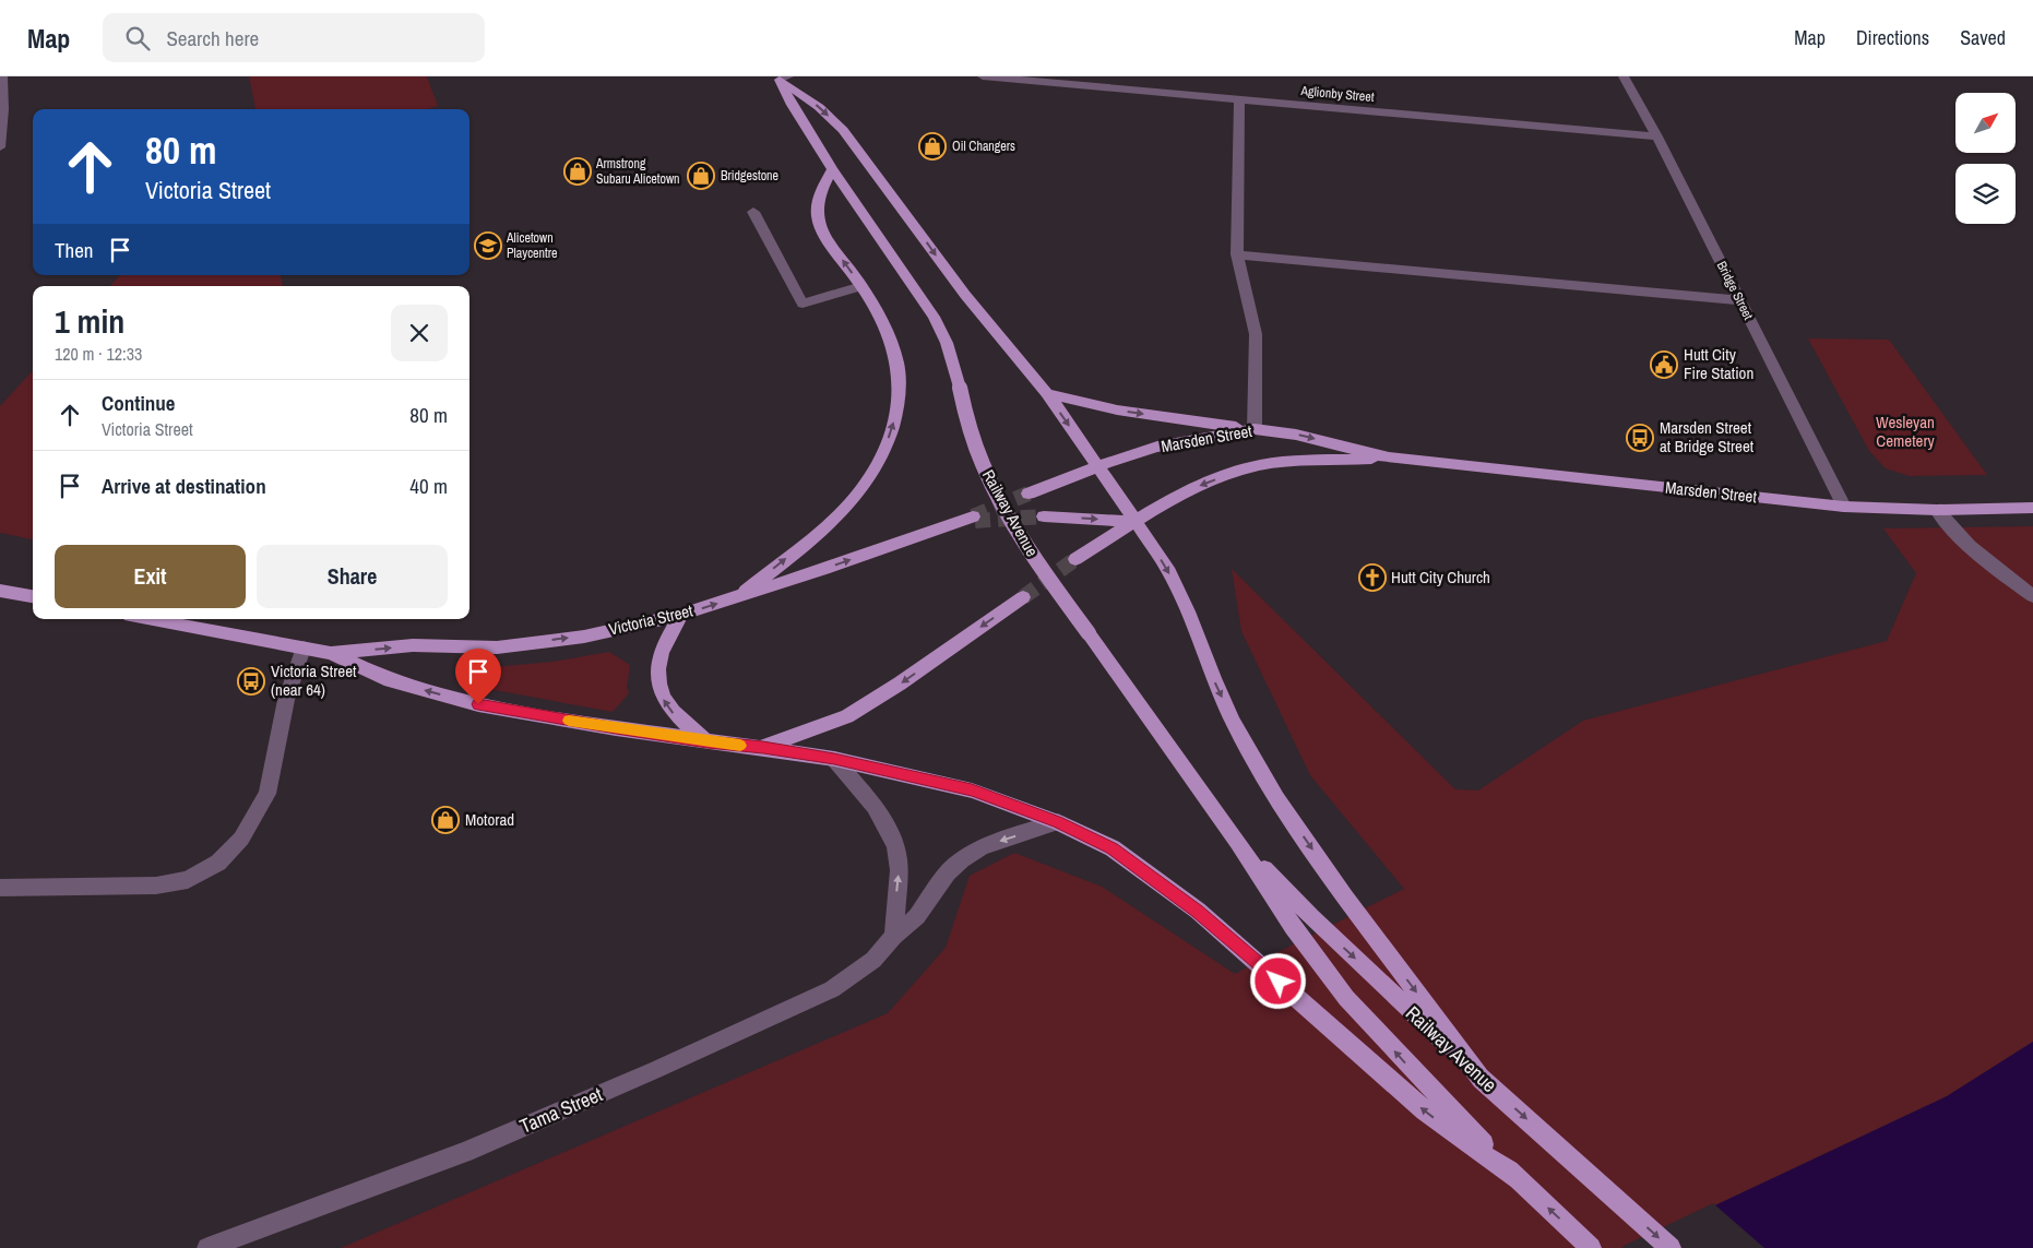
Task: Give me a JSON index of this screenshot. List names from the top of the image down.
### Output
{
  "streets": {
    "main road": ["Marsden Street", "Railway Avenue", "Victoria Street"],
    "street": ["Aglionby Street", "Bridge Street", "Tama Street"]
  },
  "crossings": [
    ["Aglionby Street", "Bridge Street"],
    ["Bridge Street", "Marsden Street"],
    ["Railway Avenue", "Victoria Street"],
    ["Victoria Street", "Tama Street"]
  ],
  "parks": ["Wesleyan Cemetery"],
  "places": {
    "shop": [
      "Oil Changers",
      "Armstrong Subaru Alicetown",
      "Bridgestone",
      "Motorad"
    ],
    "school or university": ["Alicetown Playcentre"],
    "public building": ["Hutt City Fire Station"],
    "bus stop": ["Marsden Street at Bridge Street", "Victoria Street (near 64)"],
    "church": ["Hutt City Church"]
  },
  "north": "top right",
  "page": {
    "header": "Map",
    "search": "Search here",
    "nav": ["Map", "Directions", "Saved"],
    "turn": ["80 m", "Victoria Street"],
    "then": "Then",
    "heading": ["1 min", "120 m · 12:33"],
    "list": [
      {
        "name": "Continue",
        "note": "Victoria Street",
        "value": "80 m"
      },
      {
        "name": "Arrive at destination",
        "value": "40 m"
      }
    ],
    "buttons": ["Exit", "Share"]
  }
}
